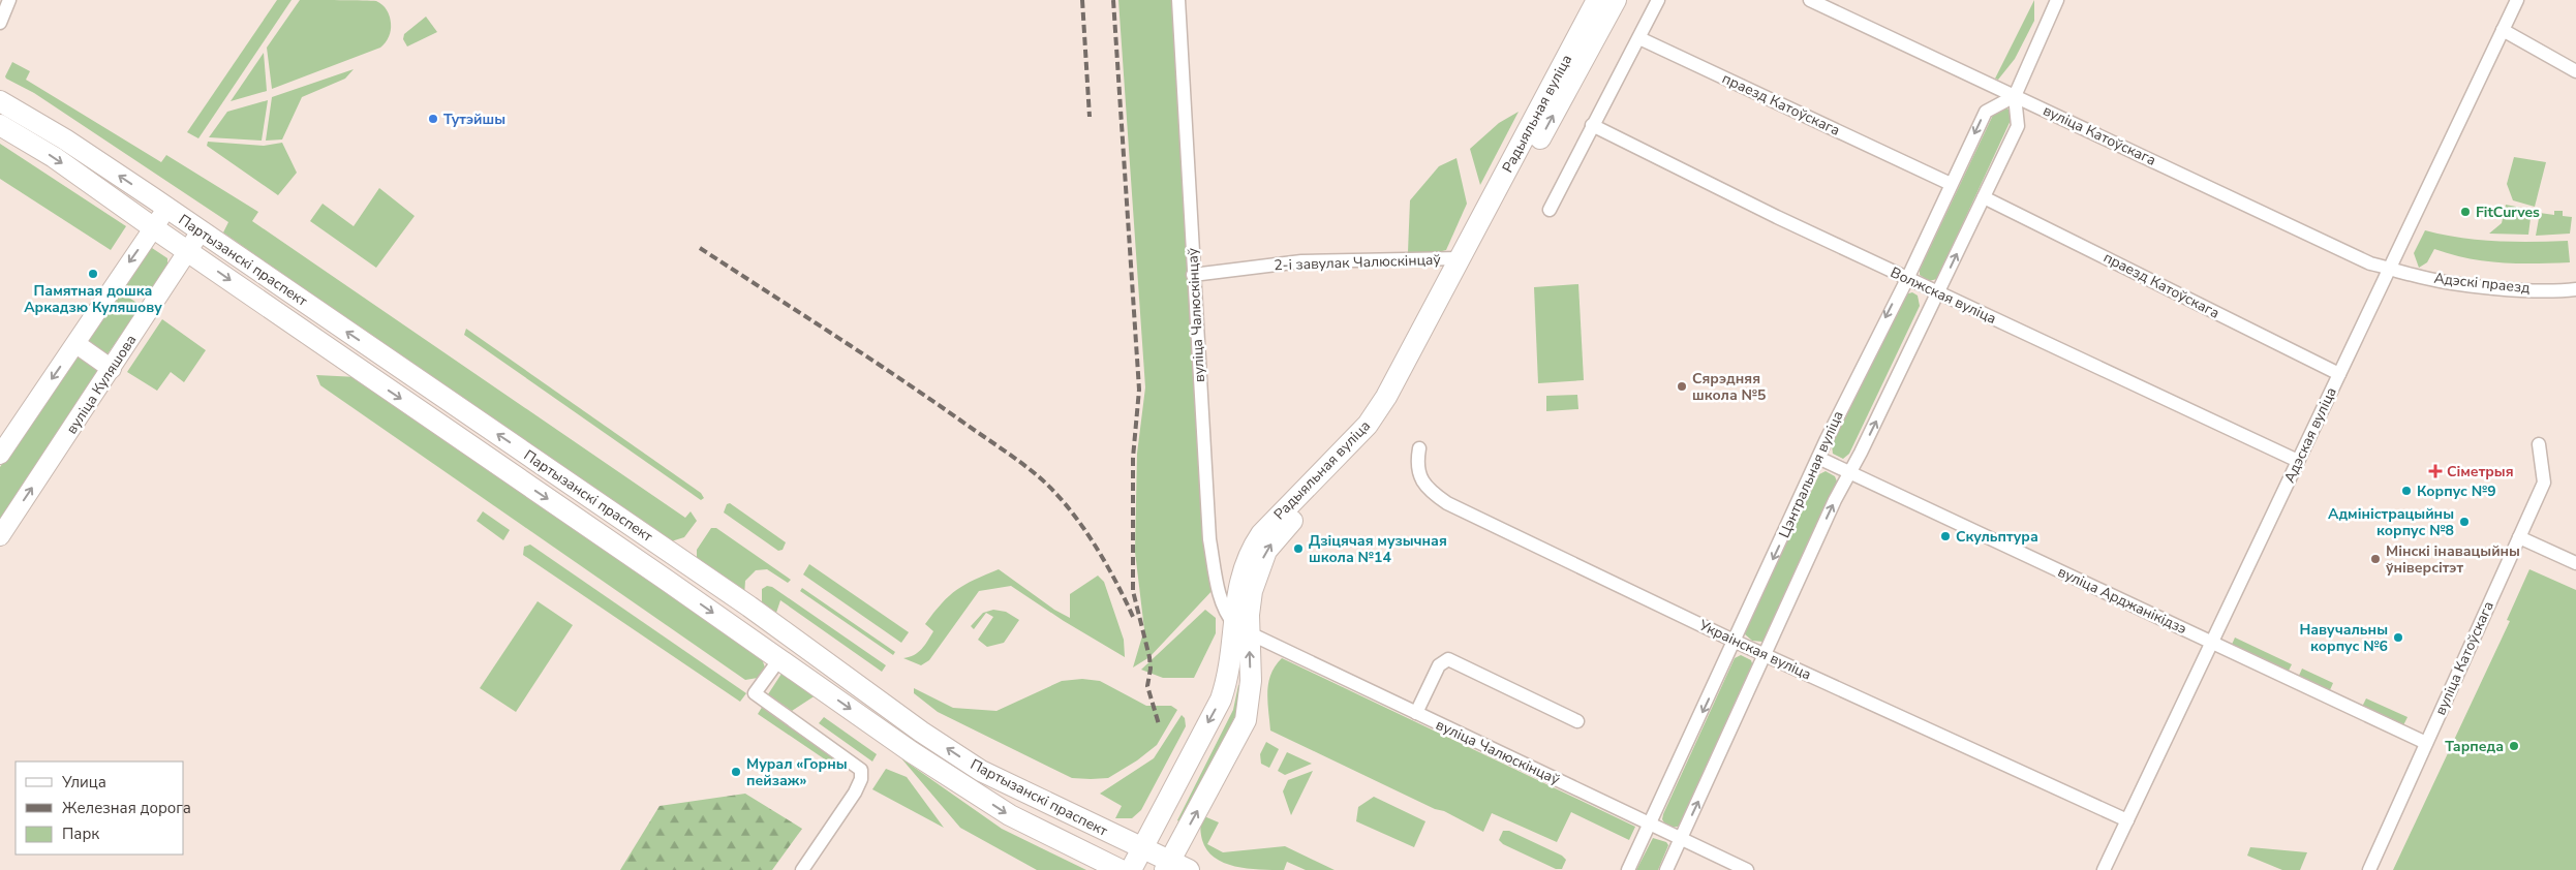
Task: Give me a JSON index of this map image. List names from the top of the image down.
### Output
{
  "streets": {
    "main road": ["Радыяльная вуліца", "Партызанскі праспект", "вуліца Куляшова"],
    "street": [
      "праезд Катоўскага",
      "вуліца Катоўскага",
      "2-і завулак Чалюскінцаў",
      "Адэскі праезд",
      "Волжская вуліца",
      "вуліца Чалюскінцаў",
      "Адэская вуліца",
      "Цэнтральная вуліца",
      "вуліца Арджанікідзэ",
      "Украінская вуліца"
    ]
  },
  "crossings": [
    ["праезд Катоўскага", "Адэская вуліца"],
    ["праезд Катоўскага", "Цэнтральная вуліца"],
    ["Радыяльная вуліца", "Партызанскі праспект"],
    ["Радыяльная вуліца", "2-і завулак Чалюскінцаў"],
    ["Радыяльная вуліца", "вуліца Чалюскінцаў"],
    ["вуліца Катоўскага", "Адэскі праезд"],
    ["вуліца Катоўскага", "Адэская вуліца"],
    ["вуліца Катоўскага", "Цэнтральная вуліца"],
    ["вуліца Катоўскага", "вуліца Арджанікідзэ"],
    ["Партызанскі праспект", "вуліца Куляшова"],
    ["2-і завулак Чалюскінцаў", "вуліца Чалюскінцаў"],
    ["Адэскі праезд", "Адэская вуліца"],
    ["Волжская вуліца", "Адэская вуліца"],
    ["Волжская вуліца", "Цэнтральная вуліца"],
    ["вуліца Чалюскінцаў", "Цэнтральная вуліца"],
    ["Адэская вуліца", "вуліца Арджанікідзэ"],
    ["Адэская вуліца", "Украінская вуліца"],
    ["Цэнтральная вуліца", "вуліца Арджанікідзэ"],
    ["Цэнтральная вуліца", "Украінская вуліца"]
  ],
  "places": {
    "other": [
      "Тутэйшы",
      "FitCurves",
      "Памятная дошка Аркадзю Куляшову",
      "Сярэдняя школа №5",
      "Корпус №9",
      "Адміністрацыйны корпус №8",
      "Скульптура",
      "Дзіцячая музычная школа №14",
      "Мінскі інавацыйны ўніверсітэт",
      "Навучальны корпус №6",
      "Тарпеда",
      "Мурал «Горны пейзаж»"
    ],
    "health": ["Сіметрыя"]
  },
  "legend": ["Улица", "Железная дорога", "Парк"]
}
